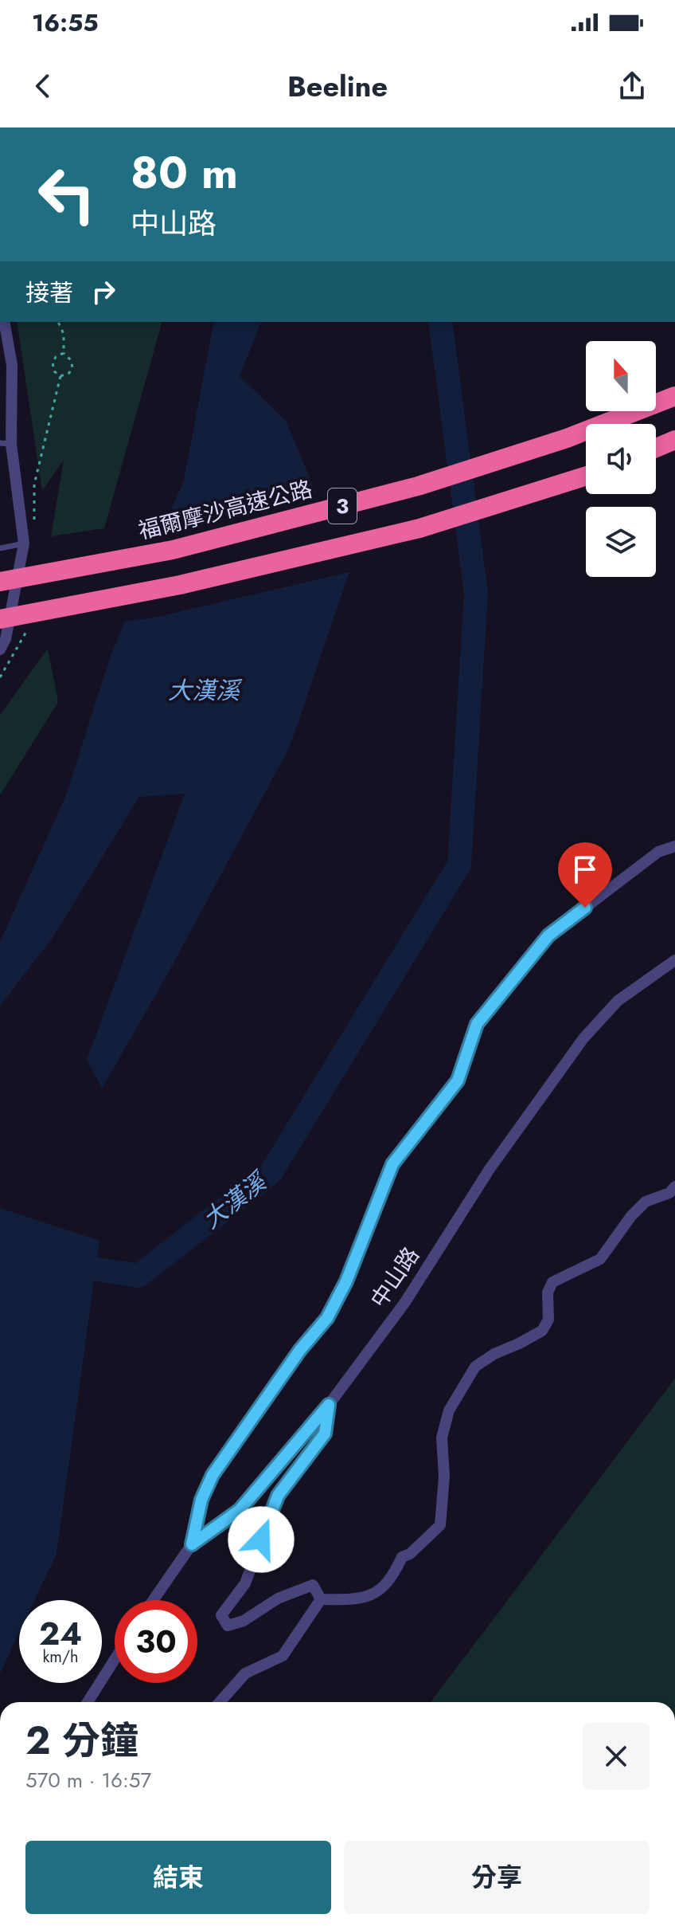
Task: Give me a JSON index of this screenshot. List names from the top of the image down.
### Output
{
  "streets": {
    "highway": ["3", "福爾摩沙高速公路"],
    "street": ["中山路"]
  },
  "water": ["大漢溪"],
  "north": "top",
  "page": {
    "status": "16:55",
    "header": "Beeline",
    "turn": ["80 m", "中山路"],
    "then": "接著",
    "speed": "24 km/h",
    "limit": "30",
    "heading": ["2 分鐘", "570 m · 16:57"],
    "buttons": ["結束", "分享"]
  }
}
